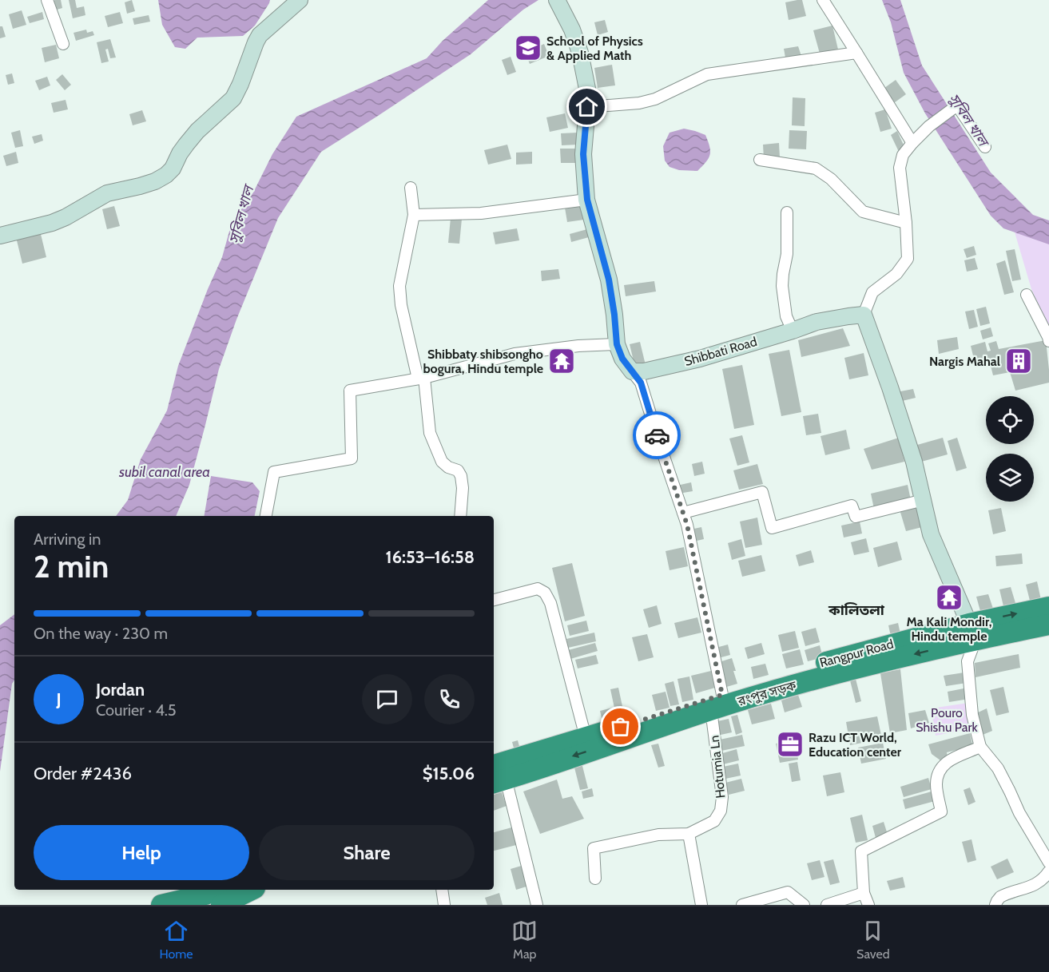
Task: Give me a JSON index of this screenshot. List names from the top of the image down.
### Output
{
  "streets": {
    "highway": ["রংপুর সড়ক"],
    "street": ["Shibbati Road", "Hotumia Ln"]
  },
  "crossings": [
    ["Shibbati Road", "Hotumia Ln"],
    ["রংপুর সড়ক", "Hotumia Ln"]
  ],
  "districts": ["কালিতলা"],
  "water": ["সুবিল খাল", "subil canal area"],
  "parks": ["Pouro Shishu Park"],
  "places": {
    "school or university": ["School of Physics & Applied Math"],
    "temple": ["Shibbaty shibsongho bogura, Hindu temple", "Ma Kali Mondir, Hindu temple"],
    "building": ["Nargis Mahal"],
    "office": ["Razu ICT World, Education center"]
  },
  "page": {
    "heading": ["2 min", "Arriving in", "16:53–16:58"],
    "panel": [
      "Jordan",
      "Courier · 4.5",
      "Order #2436",
      "$15.06"
    ],
    "bar": "On the way · 230 m",
    "round": "J",
    "buttons": ["Help", "Share"],
    "tabs": ["Home", "Map", "Saved"]
  }
}
